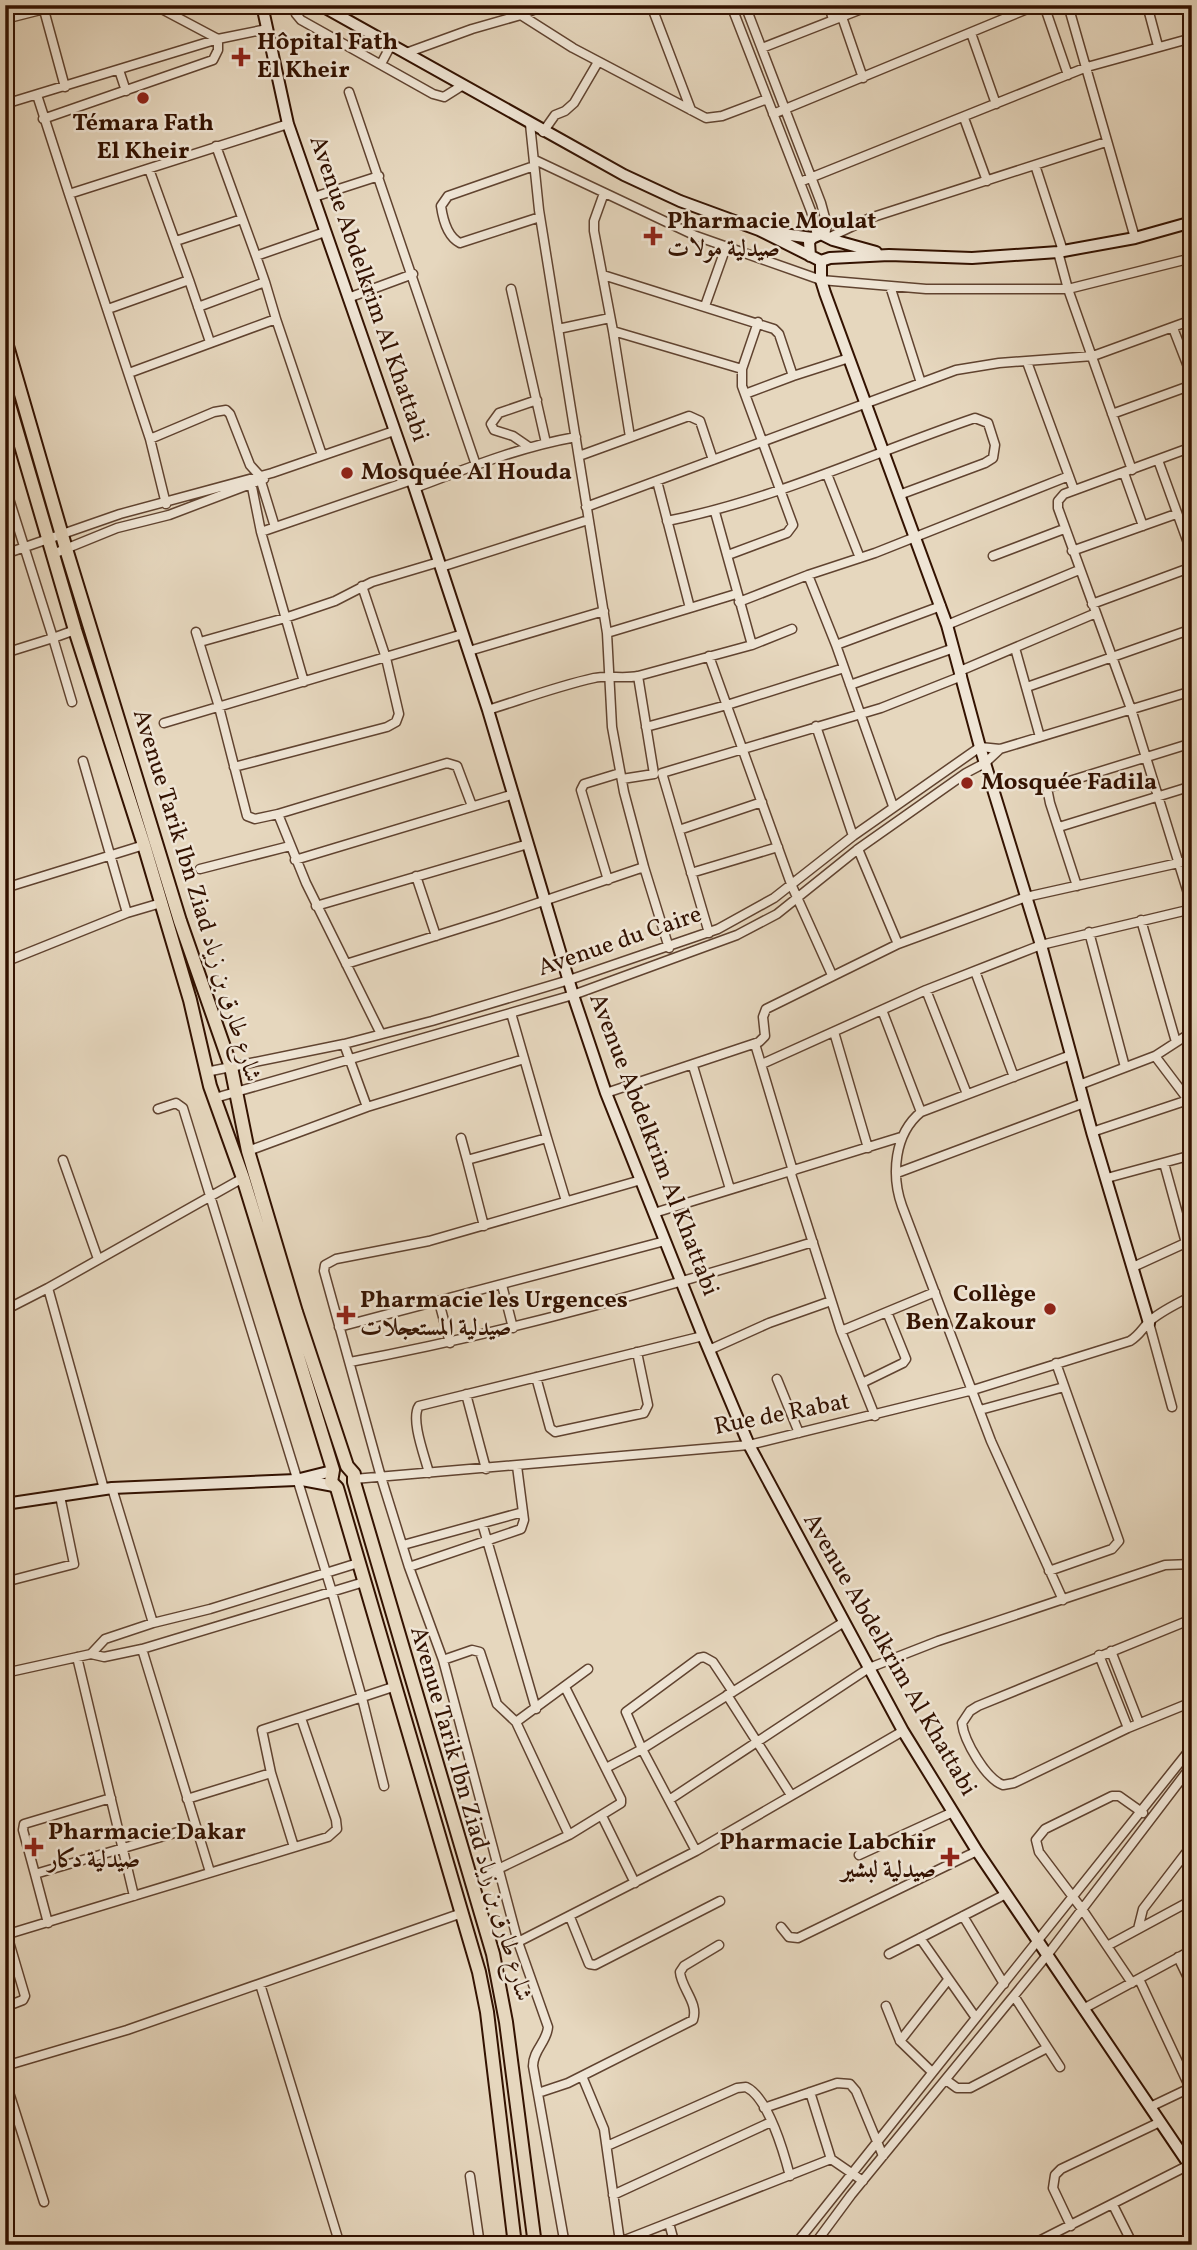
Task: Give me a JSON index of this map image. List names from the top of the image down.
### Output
{
  "streets": {
    "main road": ["Avenue Abdelkrim Al Khattabi", "Avenue Tarik Ibn Ziad شارع طارق بن زياد"],
    "street": ["Avenue du Caire", "Rue de Rabat"]
  },
  "crossings": [
    ["Avenue Abdelkrim Al Khattabi", "Avenue du Caire"],
    ["Avenue Abdelkrim Al Khattabi", "Rue de Rabat"],
    ["Avenue Tarik Ibn Ziad شارع طارق بن زياد", "Avenue du Caire"],
    ["Avenue Tarik Ibn Ziad شارع طارق بن زياد", "Rue de Rabat"]
  ],
  "places": {
    "health": [
      "Hôpital Fath El Kheir",
      "Pharmacie Moulat صيدلية مولات",
      "Pharmacie les Urgences صيدلية المستعجلات",
      "Pharmacie Dakar صيدلية دكار",
      "Pharmacie Labchir صيدلية لبشير"
    ],
    "other": [
      "Témara Fath El Kheir",
      "Mosquée Al Houda",
      "Mosquée Fadila",
      "Collège Ben Zakour"
    ]
  }
}
